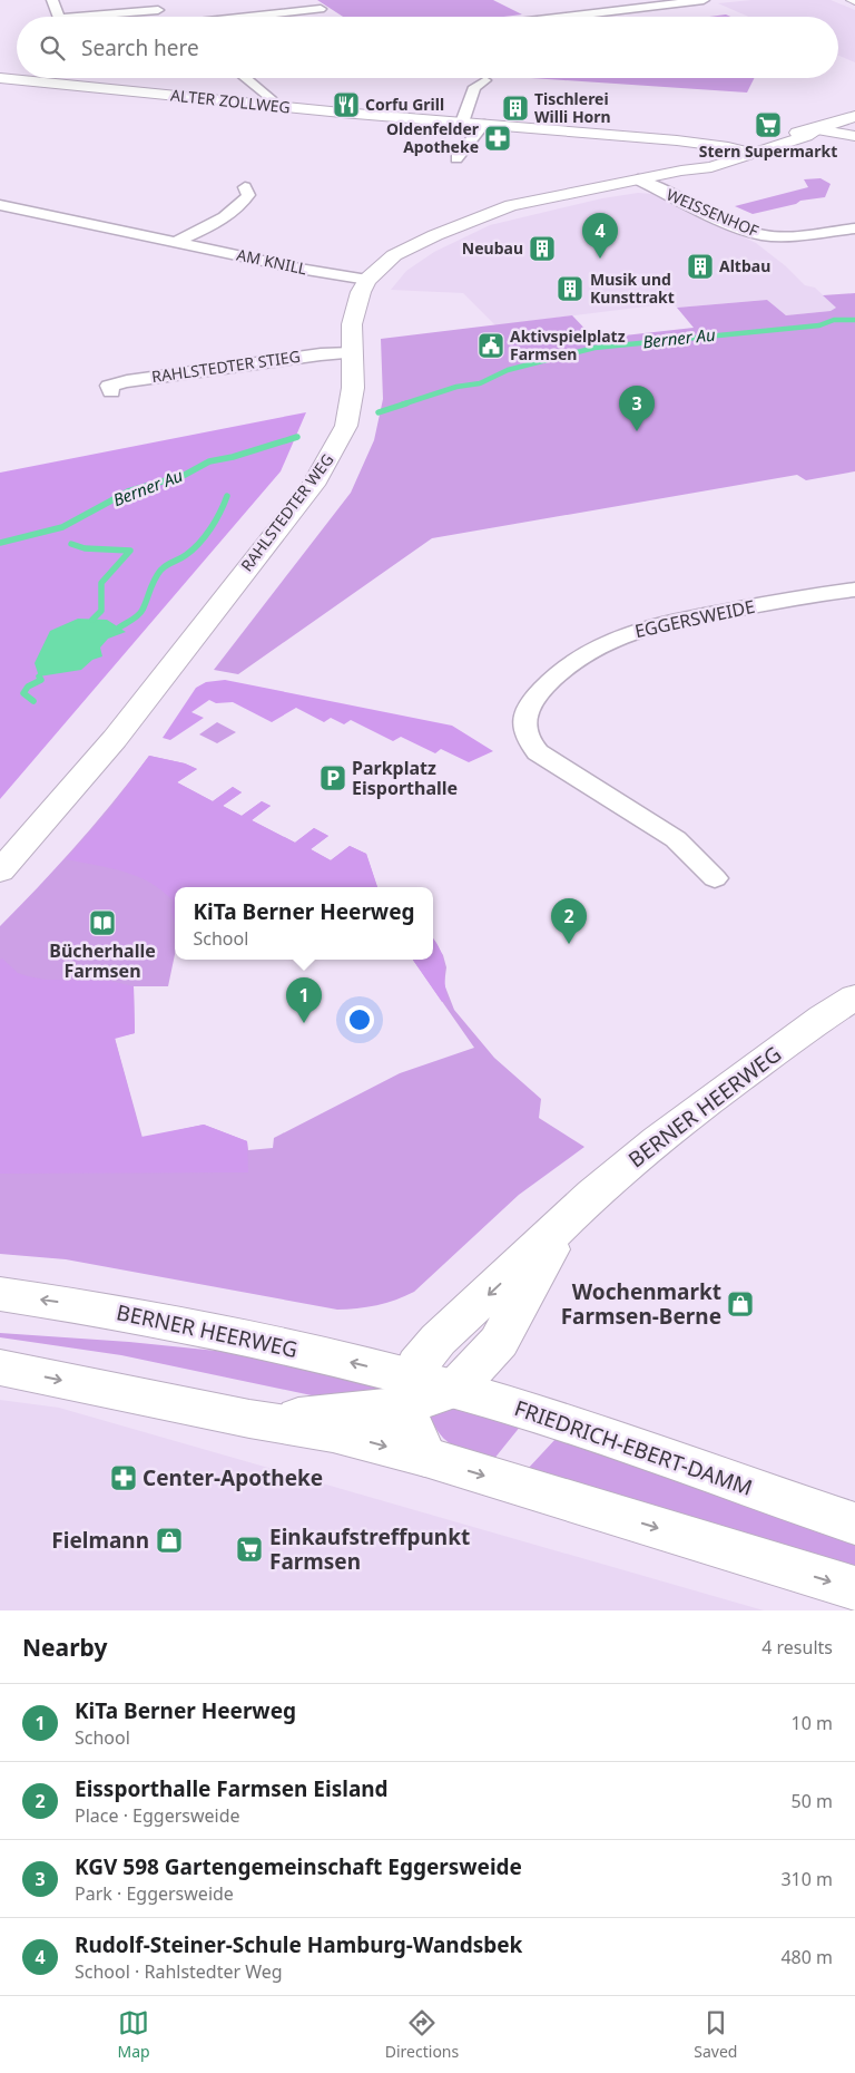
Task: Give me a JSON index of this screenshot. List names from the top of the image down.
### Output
{
  "streets": {
    "main road": [
      "ALTER ZOLLWEG",
      "RAHLSTEDTER WEG",
      "BERNER HEERWEG",
      "FRIEDRICH-EBERT-DAMM"
    ],
    "street": [
      "WEISSENHOF",
      "AM KNILL",
      "RAHLSTEDTER STIEG",
      "EGGERSWEIDE"
    ]
  },
  "crossings": [
    ["ALTER ZOLLWEG", "RAHLSTEDTER WEG"],
    ["WEISSENHOF", "RAHLSTEDTER WEG"],
    ["AM KNILL", "RAHLSTEDTER WEG"],
    ["RAHLSTEDTER STIEG", "RAHLSTEDTER WEG"],
    ["BERNER HEERWEG", "FRIEDRICH-EBERT-DAMM"]
  ],
  "water": ["Berner Au"],
  "places": {
    "restaurant": ["Corfu Grill"],
    "building": [
      "Tischlerei Willi Horn",
      "Neubau",
      "Altbau",
      "Musik und Kunsttrakt"
    ],
    "supermarket": ["Stern Supermarkt", "Einkaufstreffpunkt Farmsen"],
    "pharmacy": ["Oldenfelder Apotheke", "Center-Apotheke"],
    "public building": ["Aktivspielplatz Farmsen"],
    "parking": ["Parkplatz Eisporthalle"],
    "library": ["Bücherhalle Farmsen"],
    "shop": ["Wochenmarkt Farmsen-Berne", "Fielmann"]
  },
  "page": {
    "search": "Search here",
    "pins": [
      "4",
      "3",
      "2",
      "1"
    ],
    "popup": ["KiTa Berner Heerweg", "School"],
    "heading": ["Nearby", "4 results"],
    "list": [
      {
        "mark": "1",
        "name": "KiTa Berner Heerweg",
        "note": "School",
        "value": "10 m"
      },
      {
        "mark": "2",
        "name": "Eissporthalle Farmsen Eisland",
        "note": "Place · Eggersweide",
        "value": "50 m"
      },
      {
        "mark": "3",
        "name": "KGV 598 Gartengemeinschaft Eggersweide",
        "note": "Park · Eggersweide",
        "value": "310 m"
      },
      {
        "mark": "4",
        "name": "Rudolf-Steiner-Schule Hamburg-Wandsbek",
        "note": "School · Rahlstedter Weg",
        "value": "480 m"
      }
    ],
    "nav": ["Map", "Directions", "Saved"]
  }
}
